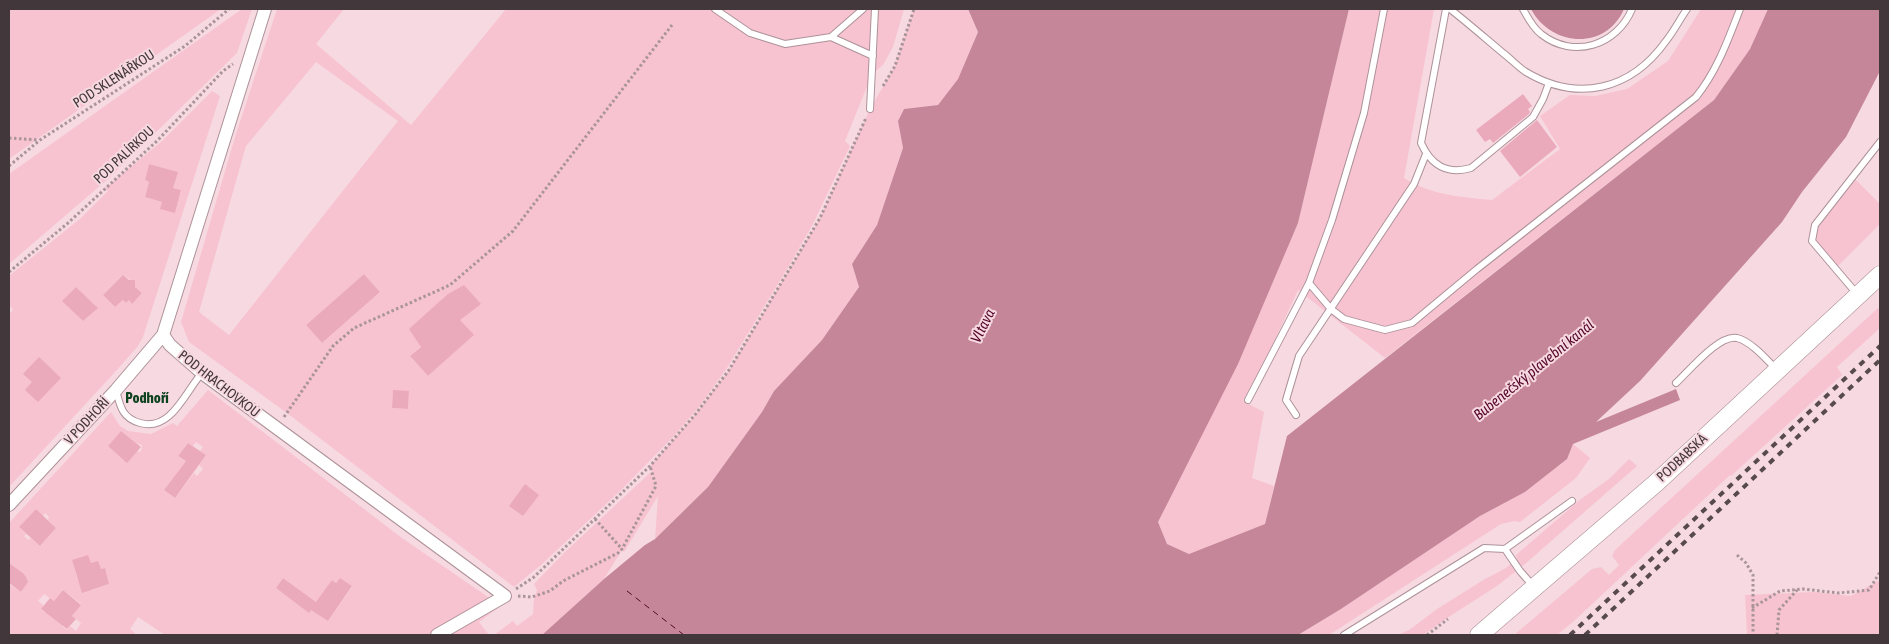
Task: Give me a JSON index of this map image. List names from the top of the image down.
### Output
{
  "streets": {
    "main road": ["PODBABSKÁ"],
    "street": ["POD HRACHOVKOU", "V PODHOŘÍ"],
    "path": ["POD SKLENÁŘKOU", "POD PALÍRKOU"]
  },
  "crossings": [
    ["POD HRACHOVKOU", "V PODHOŘÍ"]
  ],
  "districts": ["Podhoří"],
  "water": ["Vltava", "Bubenečský plavební kanál"]
}
